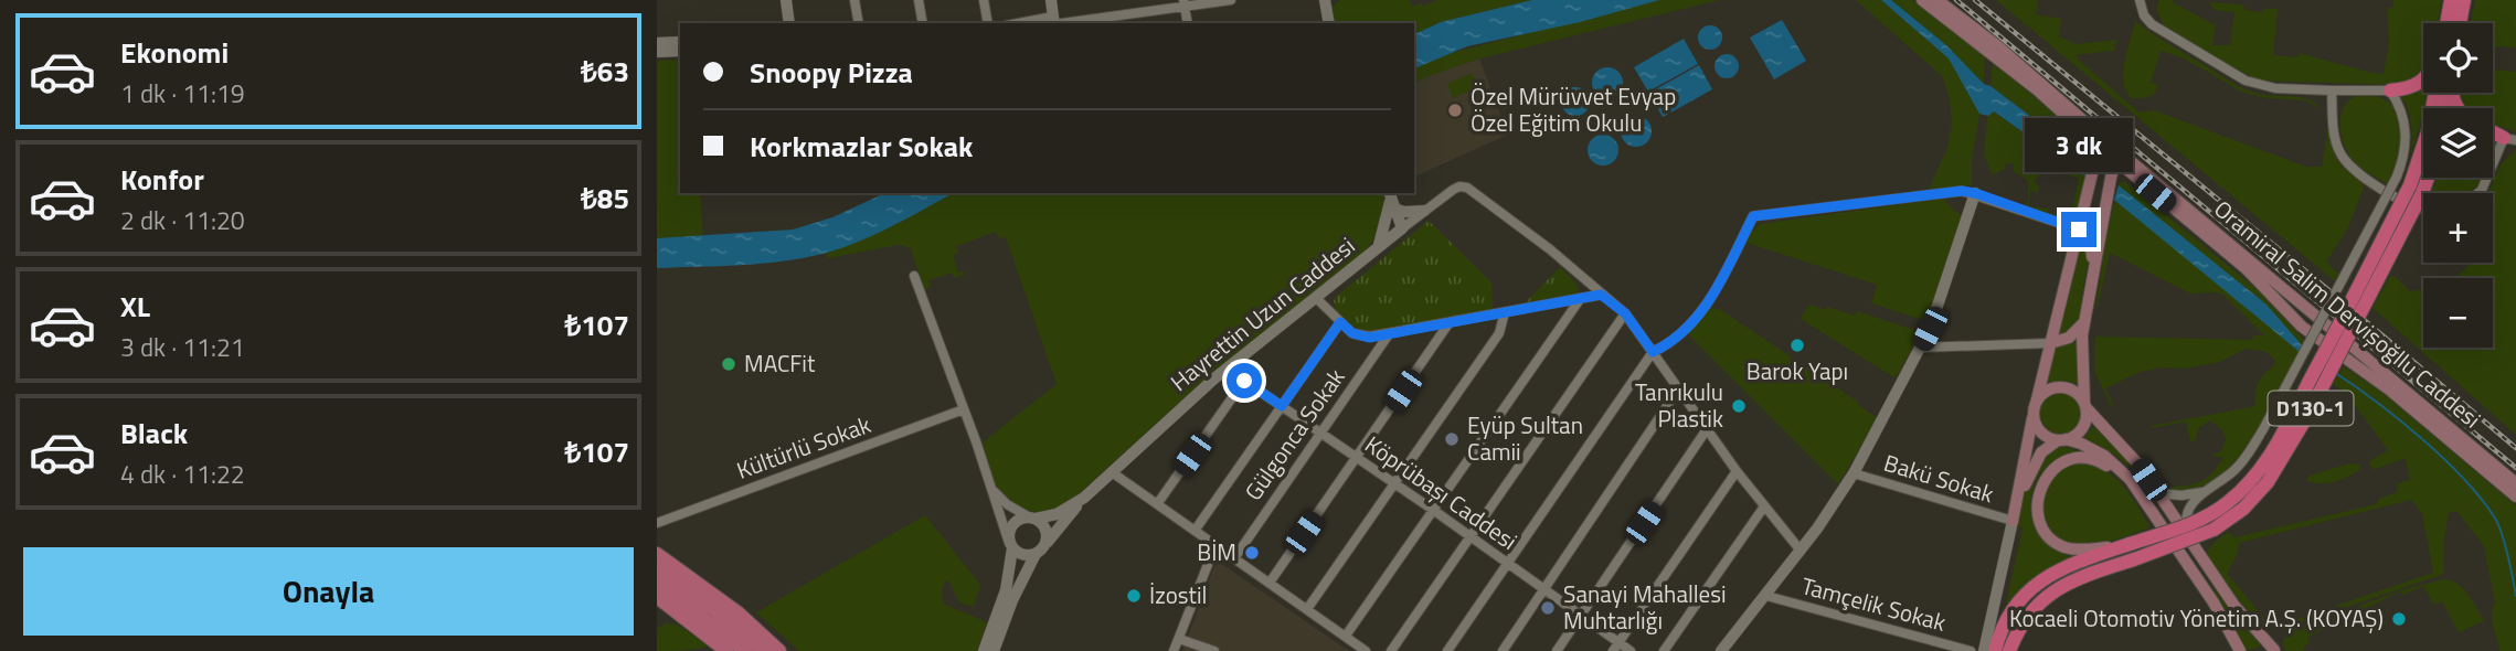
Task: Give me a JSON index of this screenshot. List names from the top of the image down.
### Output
{
  "streets": {
    "highway": ["D130-1"],
    "main road": ["Oramiral Salim Dervişoğllu Caddesi"],
    "street": [
      "Hayrettin Uzun Caddesi",
      "Gülgonca Sokak",
      "Kültürlü Sokak",
      "Bakü Sokak",
      "Köprübaşı Caddesi",
      "Tamçelik Sokak"
    ]
  },
  "crossings": [
    ["Hayrettin Uzun Caddesi", "Köprübaşı Caddesi"],
    ["Gülgonca Sokak", "Köprübaşı Caddesi"]
  ],
  "places": [
    "Özel Mürüvvet Evyap Özel Eğitim Okulu",
    "Barok Yapı",
    "MACFit",
    "Tanrıkulu Plastik",
    "Eyüp Sultan Camii",
    "BİM",
    "İzostil",
    "Sanayi Mahallesi Muhtarlığı",
    "Kocaeli Otomotiv Yönetim A.Ş. (KOYAŞ)"
  ],
  "page": {
    "list": [
      {
        "name": "Ekonomi",
        "note": "1 dk · 11:19",
        "value": "₺63"
      },
      {
        "name": "Konfor",
        "note": "2 dk · 11:20",
        "value": "₺85"
      },
      {
        "name": "XL",
        "note": "3 dk · 11:21",
        "value": "₺107"
      },
      {
        "name": "Black",
        "note": "4 dk · 11:22",
        "value": "₺107"
      }
    ],
    "map_buttons": ["+", "−"],
    "banner": ["Snoopy Pizza", "Korkmazlar Sokak"],
    "bubble": "3 dk",
    "buttons": "Onayla"
  }
}
